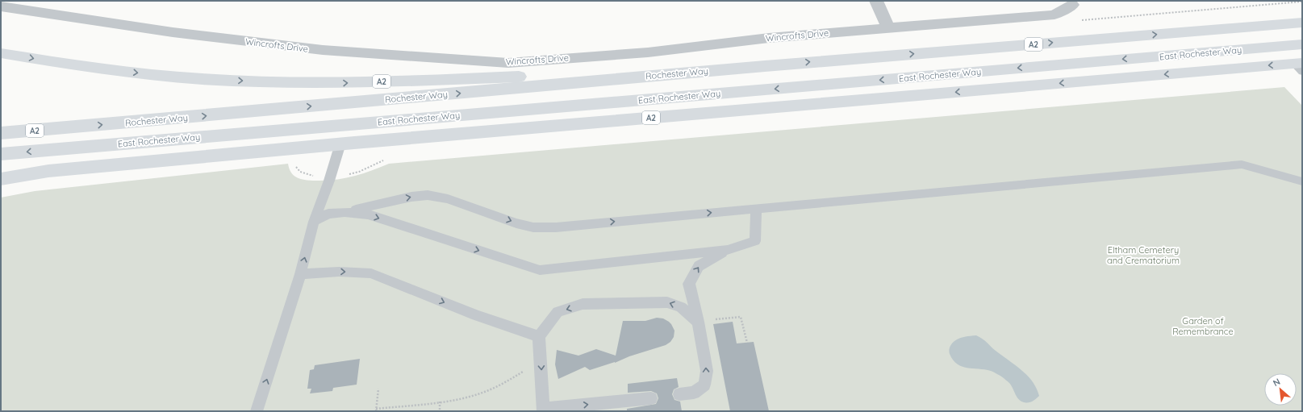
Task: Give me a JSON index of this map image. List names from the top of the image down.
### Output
{
  "streets": {
    "highway": ["A2", "East Rochester Way", "Rochester Way"],
    "street": ["Wincrofts Drive"]
  },
  "crossings": [
    ["A2", "Rochester Way"]
  ],
  "parks": ["Eltham Cemetery and Crematorium", "Garden of Remembrance"],
  "north": "top left"
}
